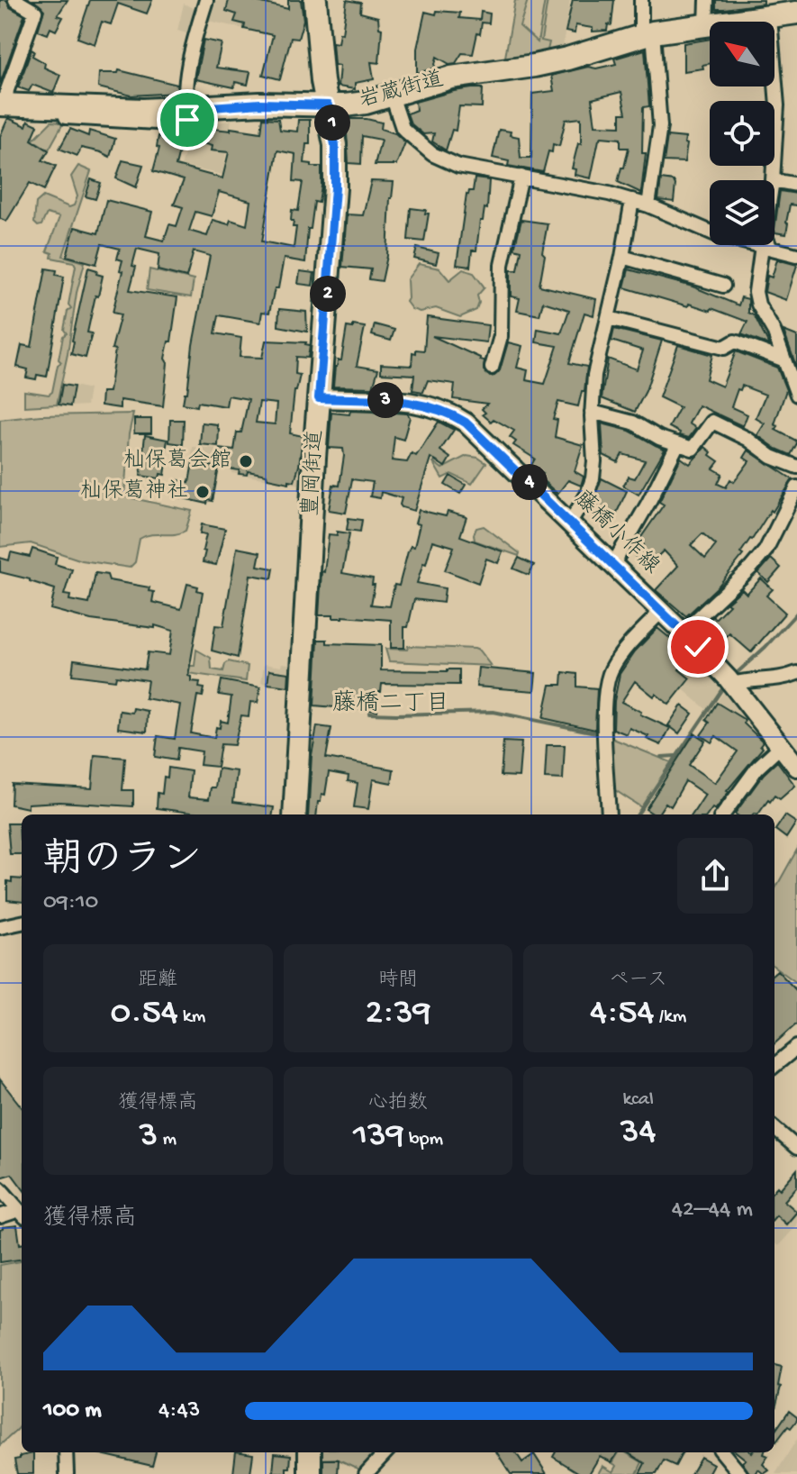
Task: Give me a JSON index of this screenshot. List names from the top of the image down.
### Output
{
  "streets": {
    "main road": ["岩蔵街道", "豊岡街道", "藤橋小作線"]
  },
  "crossings": [
    ["岩蔵街道", "豊岡街道"],
    ["豊岡街道", "藤橋小作線"]
  ],
  "districts": ["藤橋二丁目"],
  "places": ["杣保葛会館", "杣保葛神社"],
  "north": "top left",
  "page": {
    "pins": [
      "1",
      "2",
      "3",
      "4"
    ],
    "heading": ["朝のラン", "09:10"],
    "stats": [
      ["距離", "0.54 km"],
      ["時間", "2:39"],
      ["ペース", "4:54 /km"],
      ["獲得標高", "3 m"],
      ["心拍数", "139 bpm"],
      ["kcal", "34"]
    ],
    "chart": ["獲得標高", "42–44 m"],
    "list": [
      {
        "name": "100 m",
        "note": "4:43"
      }
    ]
  }
}
